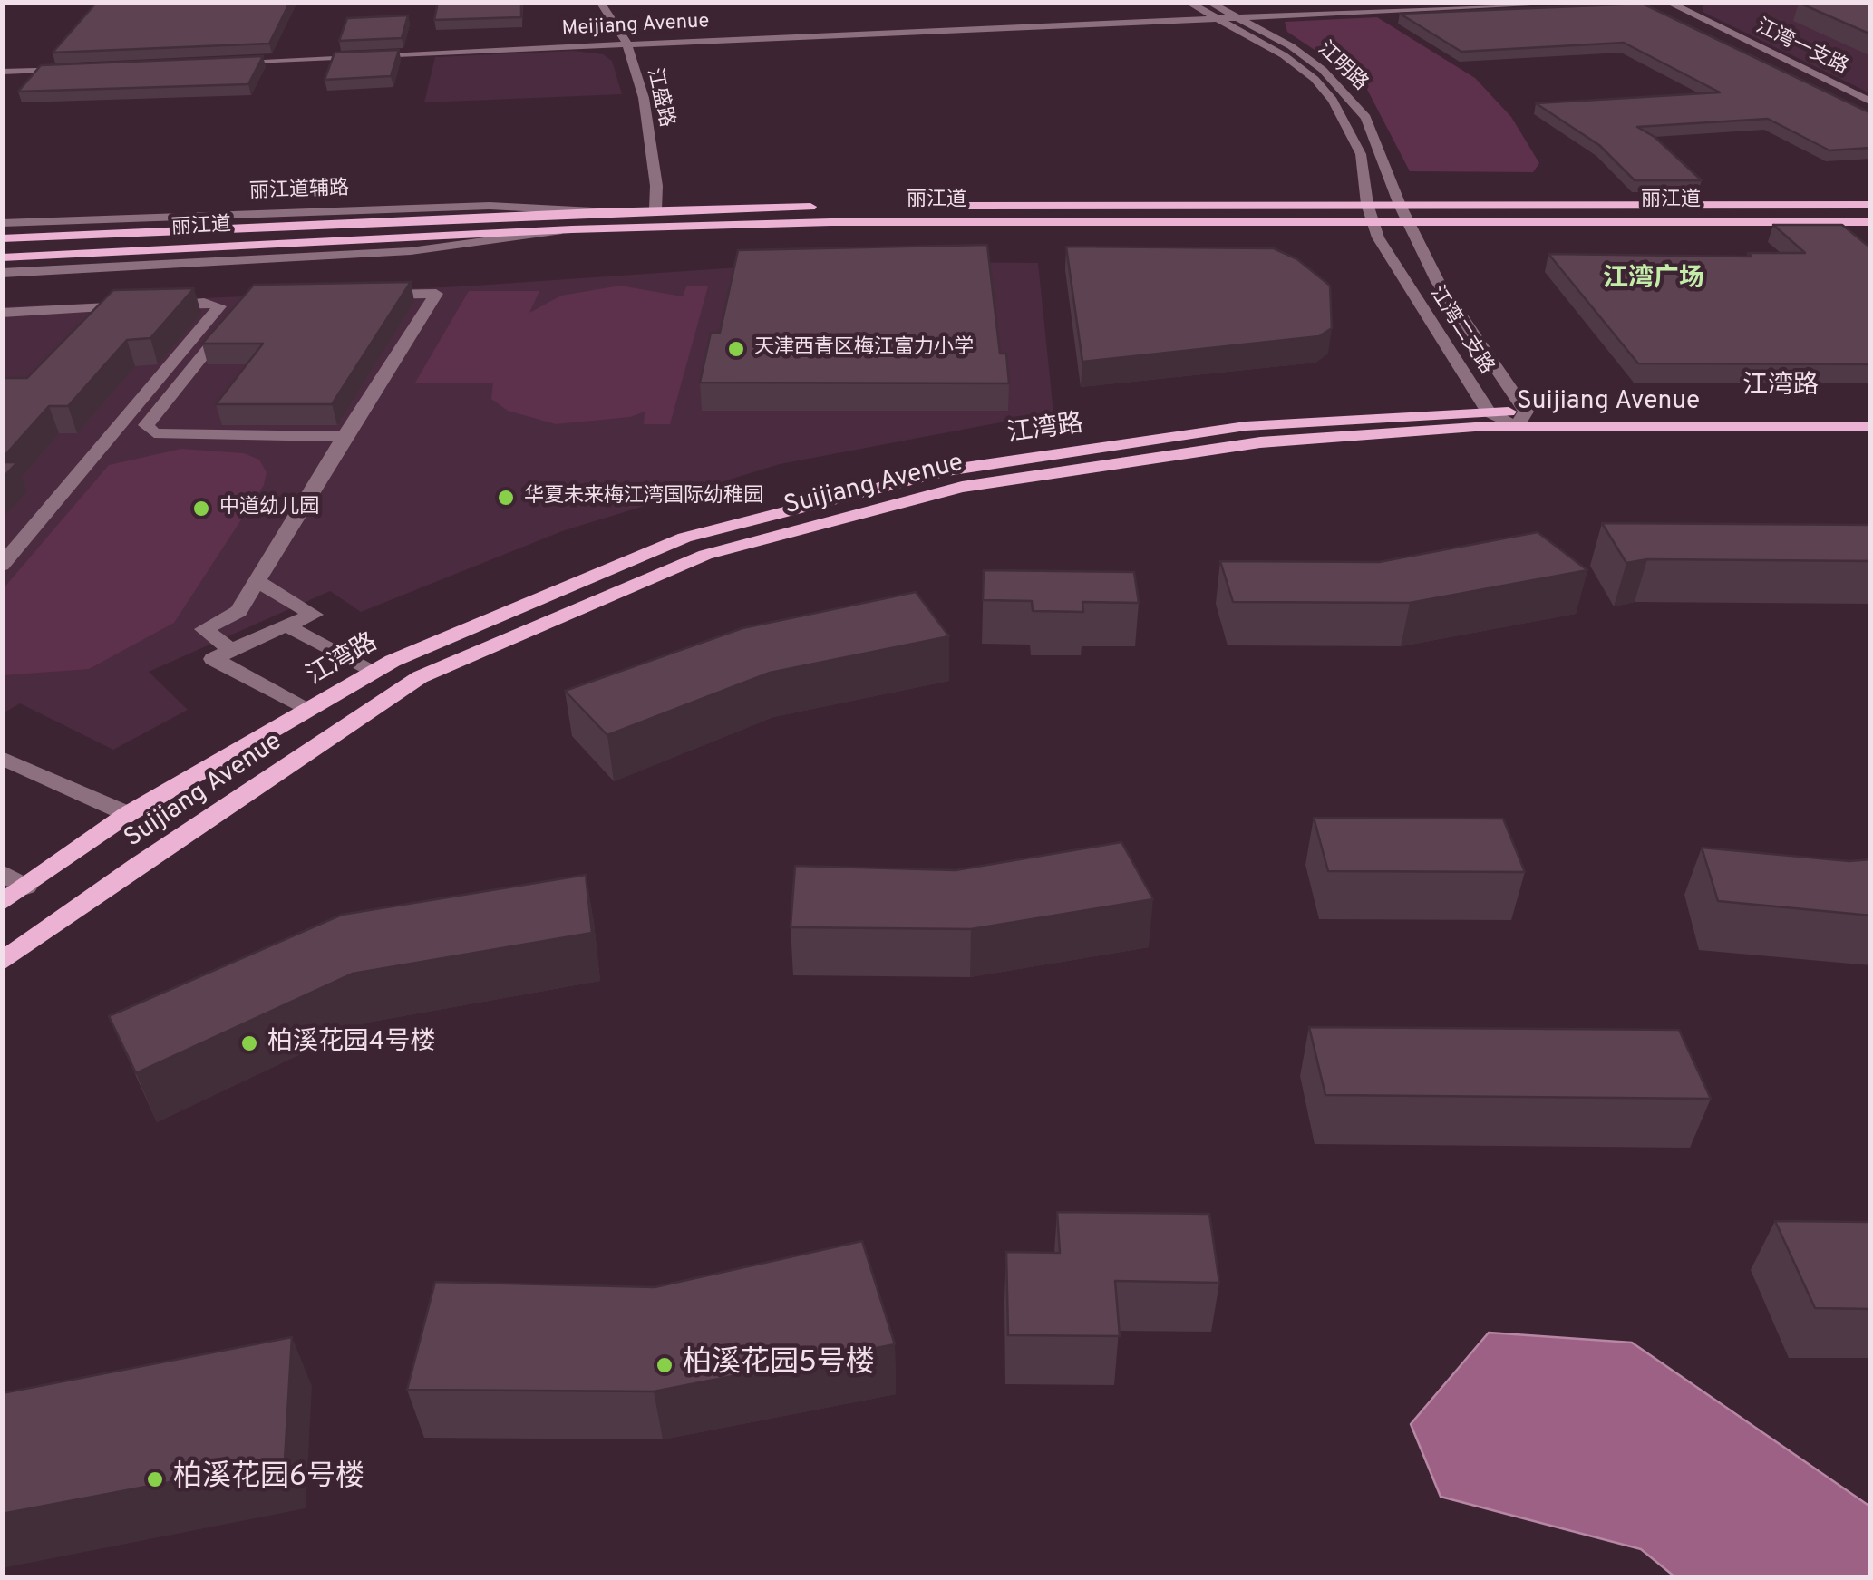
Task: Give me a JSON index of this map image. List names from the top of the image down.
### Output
{
  "streets": {
    "main road": ["丽江道", "江湾路", "Suijiang Avenue"],
    "street": [
      "Meijiang Avenue",
      "江湾一支路",
      "江明路",
      "江盛路",
      "丽江道辅路",
      "江湾二支路"
    ]
  },
  "crossings": [
    ["Meijiang Avenue", "江明路"],
    ["Meijiang Avenue", "江盛路"],
    ["江明路", "丽江道"],
    ["江明路", "江湾二支路"],
    ["江盛路", "丽江道"],
    ["丽江道辅路", "丽江道"],
    ["丽江道", "江湾二支路"],
    ["江湾二支路", "江湾路"],
    ["江湾二支路", "Suijiang Avenue"],
    ["江湾路", "Suijiang Avenue"]
  ],
  "districts": ["江湾广场"],
  "places": [
    "天津西青区梅江富力小学",
    "华夏未来梅江湾国际幼稚园",
    "中道幼儿园",
    "柏溪花园4号楼",
    "柏溪花园5号楼",
    "柏溪花园6号楼"
  ]
}
